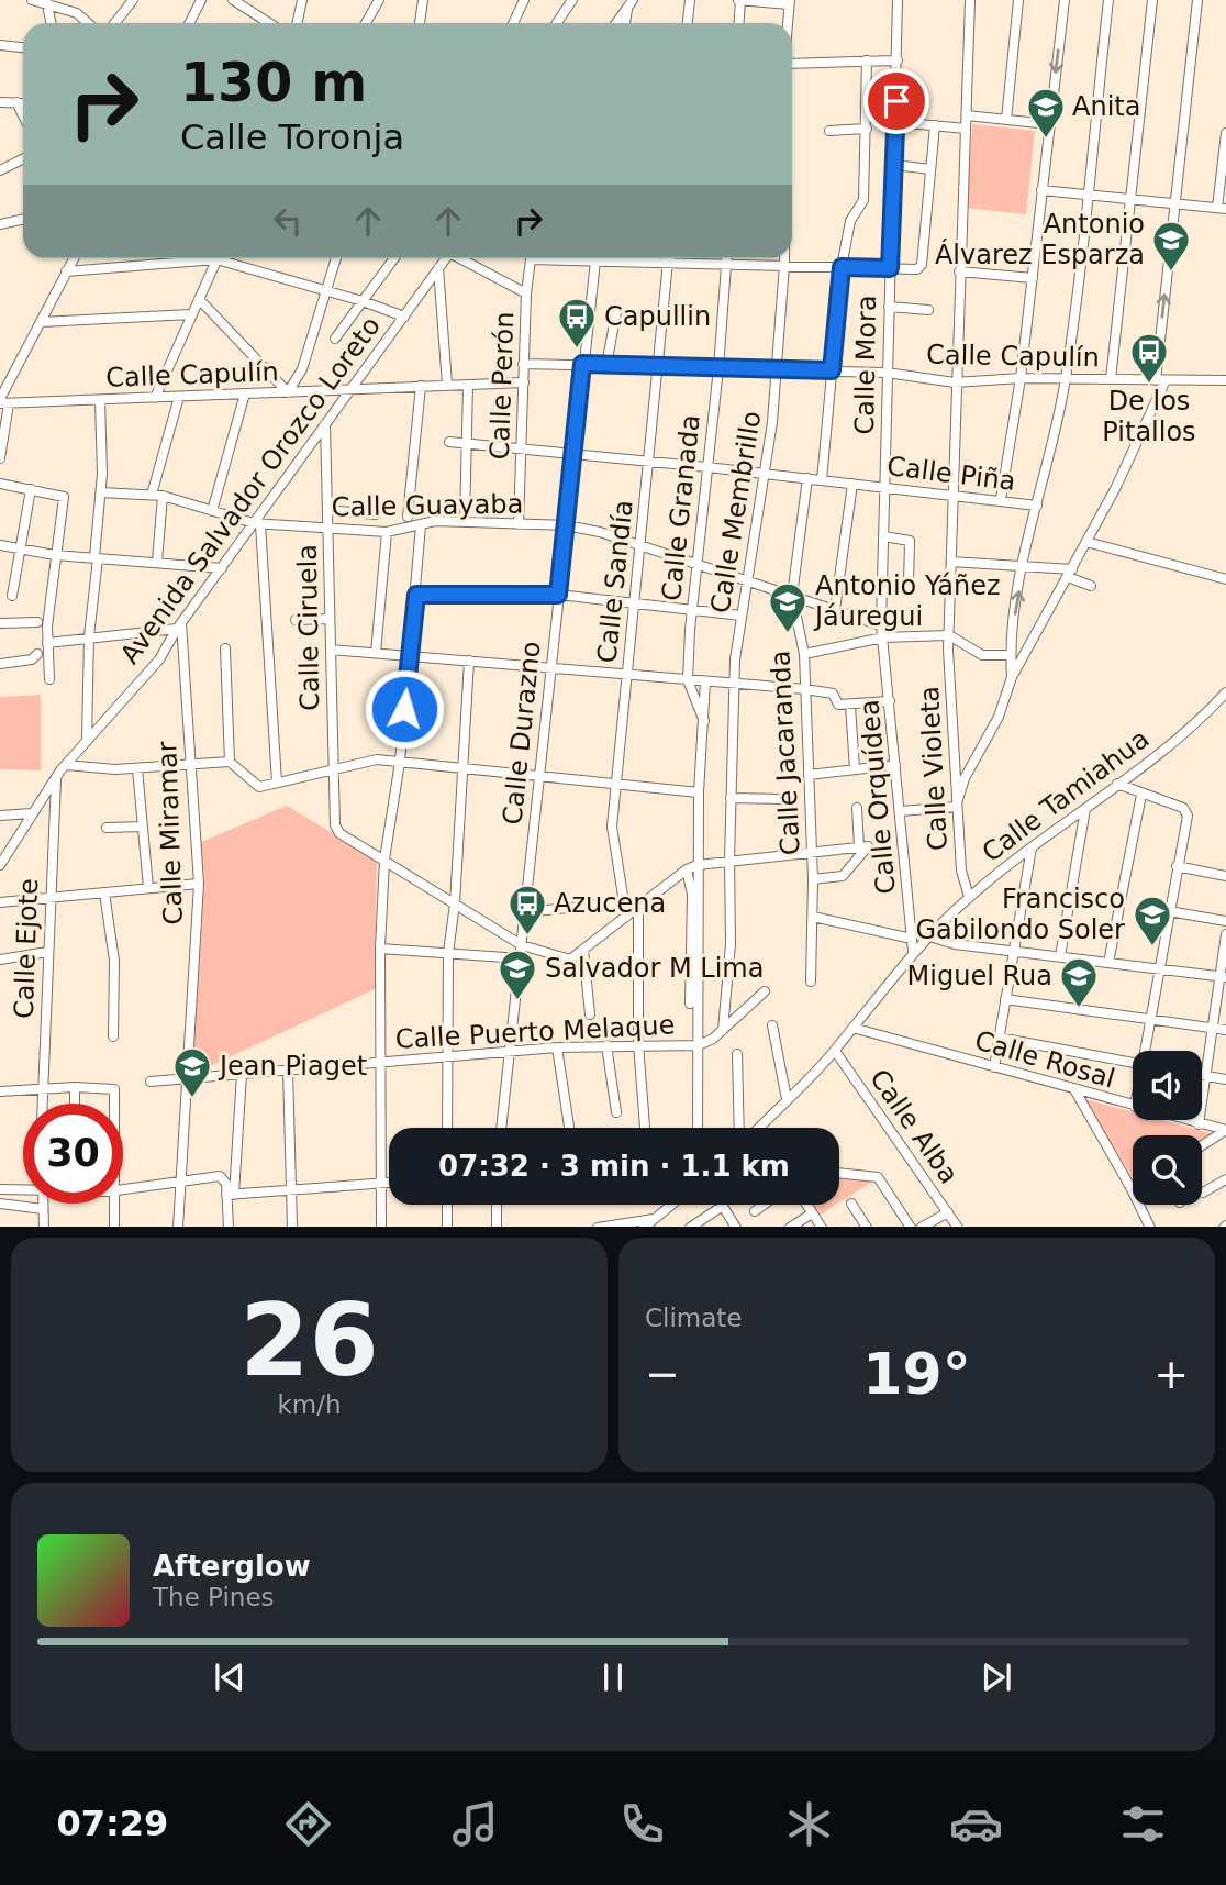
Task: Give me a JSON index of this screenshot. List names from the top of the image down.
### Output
{
  "streets": {
    "street": [
      "Calle Capulín",
      "Calle Mora",
      "Calle Perón",
      "Calle Piña",
      "Avenida Salvador Orozco Loreto",
      "Calle Guayaba",
      "Calle Granada",
      "Calle Membrillo",
      "Calle Sandía",
      "Calle Ciruela",
      "Calle Durazno",
      "Calle Jacaranda",
      "Calle Violeta",
      "Calle Tamiahua",
      "Calle Orquídea",
      "Calle Miramar",
      "Calle Ejote",
      "Calle Puerto Melaque",
      "Calle Rosal",
      "Calle Alba"
    ]
  },
  "crossings": [
    ["Calle Capulín", "Calle Mora"],
    ["Calle Capulín", "Calle Perón"],
    ["Calle Capulín", "Avenida Salvador Orozco Loreto"],
    ["Calle Capulín", "Calle Granada"],
    ["Calle Capulín", "Calle Membrillo"],
    ["Calle Capulín", "Calle Sandía"],
    ["Calle Capulín", "Calle Durazno"],
    ["Calle Capulín", "Calle Violeta"],
    ["Calle Mora", "Calle Piña"],
    ["Calle Mora", "Calle Guayaba"],
    ["Calle Mora", "Calle Orquídea"],
    ["Calle Perón", "Calle Piña"],
    ["Calle Perón", "Calle Guayaba"],
    ["Calle Piña", "Calle Granada"],
    ["Calle Piña", "Calle Membrillo"],
    ["Calle Piña", "Calle Sandía"],
    ["Calle Piña", "Calle Durazno"],
    ["Calle Piña", "Calle Jacaranda"],
    ["Calle Piña", "Calle Violeta"],
    ["Avenida Salvador Orozco Loreto", "Calle Guayaba"],
    ["Avenida Salvador Orozco Loreto", "Calle Ciruela"],
    ["Avenida Salvador Orozco Loreto", "Calle Miramar"],
    ["Avenida Salvador Orozco Loreto", "Calle Ejote"],
    ["Calle Guayaba", "Calle Granada"],
    ["Calle Guayaba", "Calle Membrillo"],
    ["Calle Guayaba", "Calle Sandía"],
    ["Calle Guayaba", "Calle Ciruela"],
    ["Calle Guayaba", "Calle Durazno"],
    ["Calle Guayaba", "Calle Jacaranda"],
    ["Calle Granada", "Calle Puerto Melaque"],
    ["Calle Membrillo", "Calle Puerto Melaque"],
    ["Calle Durazno", "Calle Puerto Melaque"],
    ["Calle Violeta", "Calle Tamiahua"],
    ["Calle Tamiahua", "Calle Orquídea"],
    ["Calle Tamiahua", "Calle Rosal"],
    ["Calle Tamiahua", "Calle Alba"],
    ["Calle Miramar", "Calle Puerto Melaque"]
  ],
  "places": {
    "school or university": [
      "Anita",
      "Antonio Álvarez Esparza",
      "Antonio Yáñez Jáuregui",
      "Francisco Gabilondo Soler",
      "Salvador M Lima",
      "Miguel Rua",
      "Jean Piaget"
    ],
    "bus stop": ["Capullin", "De los Pitallos", "Azucena"]
  },
  "page": {
    "turn": ["130 m", "Calle Toronja"],
    "limit": "30",
    "trip": "07:32 · 3 min · 1.1 km",
    "tile": [
      ["26", "km/h"],
      "Climate"
    ],
    "heat": ["−", "19°", "+"],
    "song": ["Afterglow", "The Pines"],
    "tabs": "07:29"
  }
}
